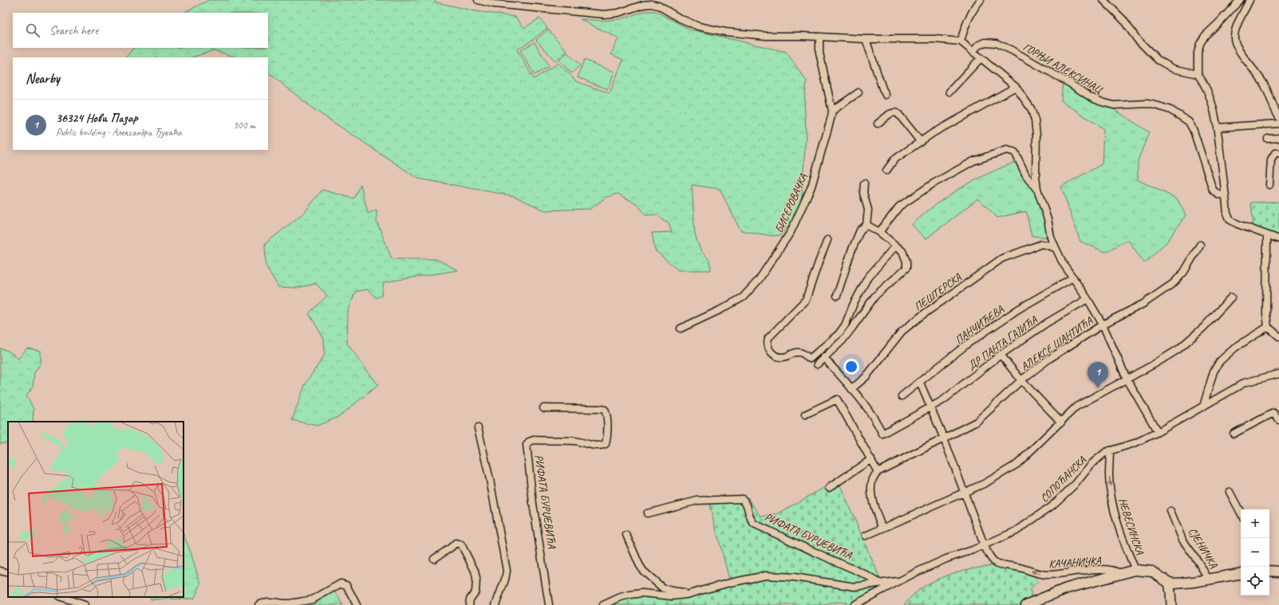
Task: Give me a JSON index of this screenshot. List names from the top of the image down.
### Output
{
  "streets": {
    "main road": ["СЈЕНИЧКА"],
    "street": [
      "ГОРЊИ АЛЕКСИНАЦ",
      "БИСЕРОВАЧКА",
      "ПЕШТЕРСКА",
      "ПАНЧИЋЕВА",
      "ДР ПАНТА ГАЈИЋА",
      "АЛЕКСЕ ШАНТИЋА",
      "СОПОЋАНСКА",
      "РИФАТА БУРЏЕВИЋА",
      "НЕВЕСИНСКА",
      "КАЧАНИЧКА"
    ]
  },
  "crossings": [
    ["ПЕШТЕРСКА", "ДР ПАНТА ГАЈИЋА"],
    ["ДР ПАНТА ГАЈИЋА", "АЛЕКСЕ ШАНТИЋА"],
    ["СОПОЋАНСКА", "НЕВЕСИНСКА"],
    ["СОПОЋАНСКА", "КАЧАНИЧКА"]
  ],
  "one_way": ["НЕВЕСИНСКА", "КАЧАНИЧКА"],
  "page": {
    "search": "Search here",
    "heading": "Nearby",
    "list": [
      {
        "mark": "1",
        "name": "36324 Нови Пазар",
        "note": "Public building · Александра Ђукића",
        "value": "300 m"
      }
    ],
    "pins": "1",
    "map_buttons": ["+", "−"]
  }
}
